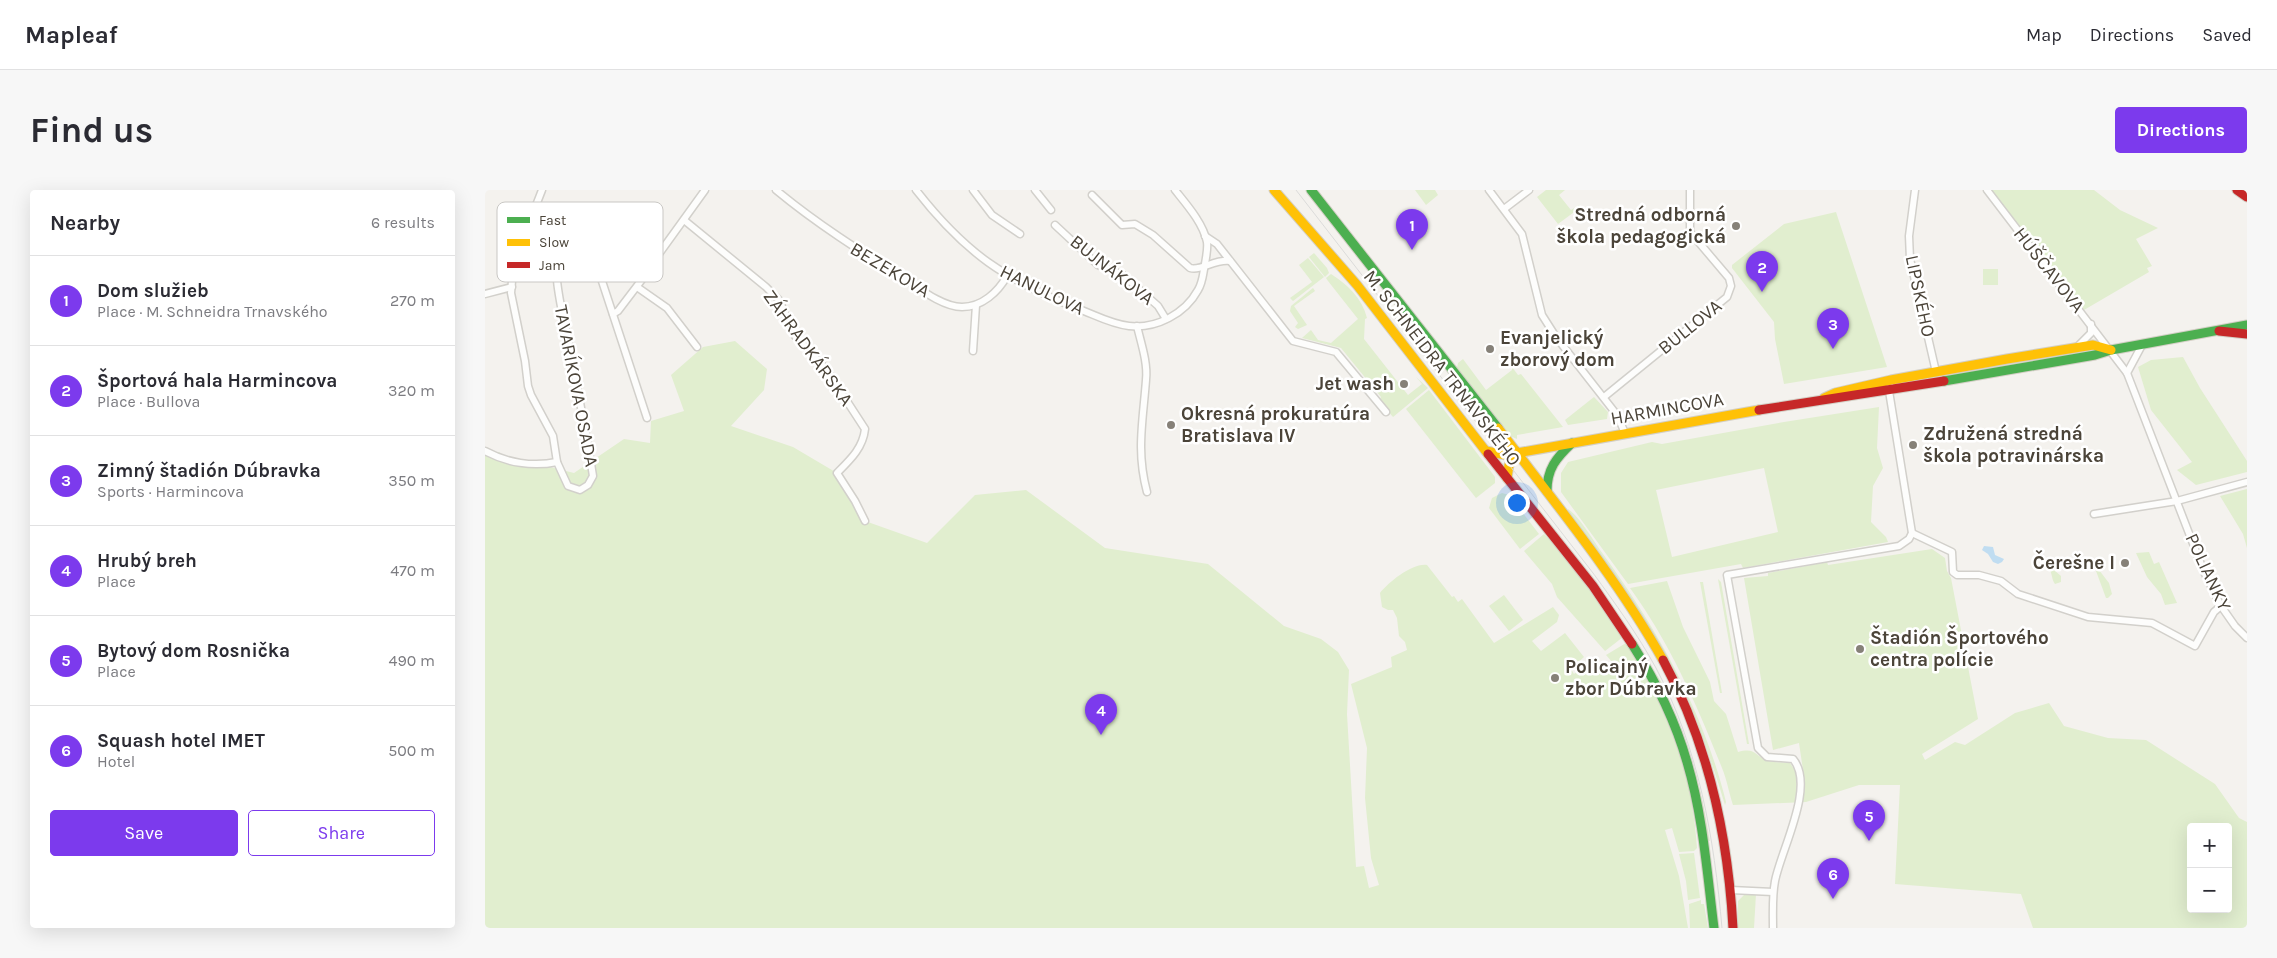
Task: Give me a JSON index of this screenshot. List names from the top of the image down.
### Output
{
  "streets": {
    "main road": ["M. SCHNEIDRA TRNAVSKÉHO", "HARMINCOVA"],
    "street": [
      "BEZEKOVA",
      "BUJNÁKOVA",
      "HÚŠČAVOVA",
      "HANULOVA",
      "LIPSKÉHO",
      "BULLOVA",
      "ZÁHRADKÁRSKA",
      "TAVARÍKOVA OSADA",
      "POLIANKY"
    ]
  },
  "crossings": [
    ["BUJNÁKOVA", "HANULOVA"],
    ["HÚŠČAVOVA", "HARMINCOVA"],
    ["HÚŠČAVOVA", "POLIANKY"],
    ["LIPSKÉHO", "HARMINCOVA"],
    ["M. SCHNEIDRA TRNAVSKÉHO", "HARMINCOVA"],
    ["HARMINCOVA", "POLIANKY"]
  ],
  "places": [
    "Stredná odborná škola pedagogická",
    "Evanjelický zborový dom",
    "Jet wash",
    "Okresná prokuratúra Bratislava IV",
    "Združená stredná škola potravinárska",
    "Čerešne I",
    "Štadión Športového centra polície",
    "Policajný zbor Dúbravka"
  ],
  "legend": ["Fast", "Slow", "Jam"],
  "page": {
    "header": "Mapleaf",
    "nav": ["Map", "Directions", "Saved"],
    "buttons": [
      "Directions",
      ["Save", "Share"]
    ],
    "title": "Find us",
    "heading": ["Nearby", "6 results"],
    "pins": [
      "1",
      "2",
      "3",
      "4",
      "5",
      "6"
    ],
    "list": [
      {
        "mark": "1",
        "name": "Dom služieb",
        "note": "Place · M. Schneidra Trnavského",
        "value": "270 m"
      },
      {
        "mark": "2",
        "name": "Športová hala Harmincova",
        "note": "Place · Bullova",
        "value": "320 m"
      },
      {
        "mark": "3",
        "name": "Zimný štadión Dúbravka",
        "note": "Sports · Harmincova",
        "value": "350 m"
      },
      {
        "mark": "4",
        "name": "Hrubý breh",
        "note": "Place",
        "value": "470 m"
      },
      {
        "mark": "5",
        "name": "Bytový dom Rosnička",
        "note": "Place",
        "value": "490 m"
      },
      {
        "mark": "6",
        "name": "Squash hotel IMET",
        "note": "Hotel",
        "value": "500 m"
      }
    ],
    "map_buttons": ["+", "−"]
  }
}
